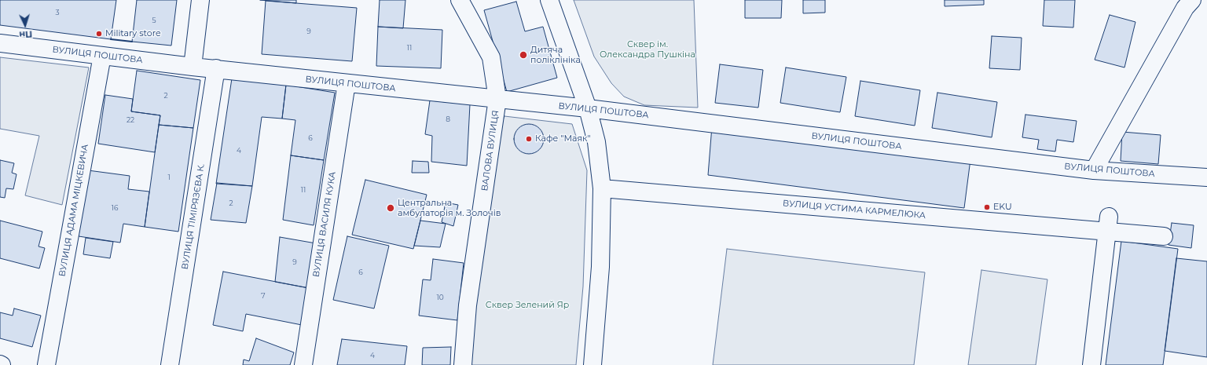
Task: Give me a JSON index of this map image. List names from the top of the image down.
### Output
{
  "streets": {
    "street": [
      "ВУЛИЦЯ ПОШТОВА",
      "ВАЛОВА ВУЛИЦЯ",
      "ВУЛИЦЯ УСТИМА КАРМЕЛЮКА",
      "ВУЛИЦЯ АДАМА МІЦКЕВИЧА",
      "ВУЛИЦЯ ТІМІРЯЗЄВА К.",
      "ВУЛИЦЯ ВАСИЛЯ КУКА"
    ]
  },
  "crossings": [
    ["ВУЛИЦЯ ПОШТОВА", "ВАЛОВА ВУЛИЦЯ"],
    ["ВУЛИЦЯ ПОШТОВА", "ВУЛИЦЯ АДАМА МІЦКЕВИЧА"],
    ["ВУЛИЦЯ ПОШТОВА", "ВУЛИЦЯ ТІМІРЯЗЄВА К."],
    ["ВУЛИЦЯ ПОШТОВА", "ВУЛИЦЯ ВАСИЛЯ КУКА"]
  ],
  "parks": ["Сквер ім. Олександра Пушкіна", "Сквер Зелений Яр"],
  "places": [
    "Military store",
    "Дитяча поліклініка",
    "Кафе \"Маяк\"",
    "EKU",
    "Центральна амбулаторія м. Золочів"
  ],
  "house_numbers": [
    "3",
    "5",
    "9",
    "11",
    "2",
    "8",
    "22",
    "6",
    "4",
    "1",
    "11",
    "2",
    "16",
    "9",
    "6",
    "7",
    "10",
    "4"
  ],
  "north": "bottom"
}
